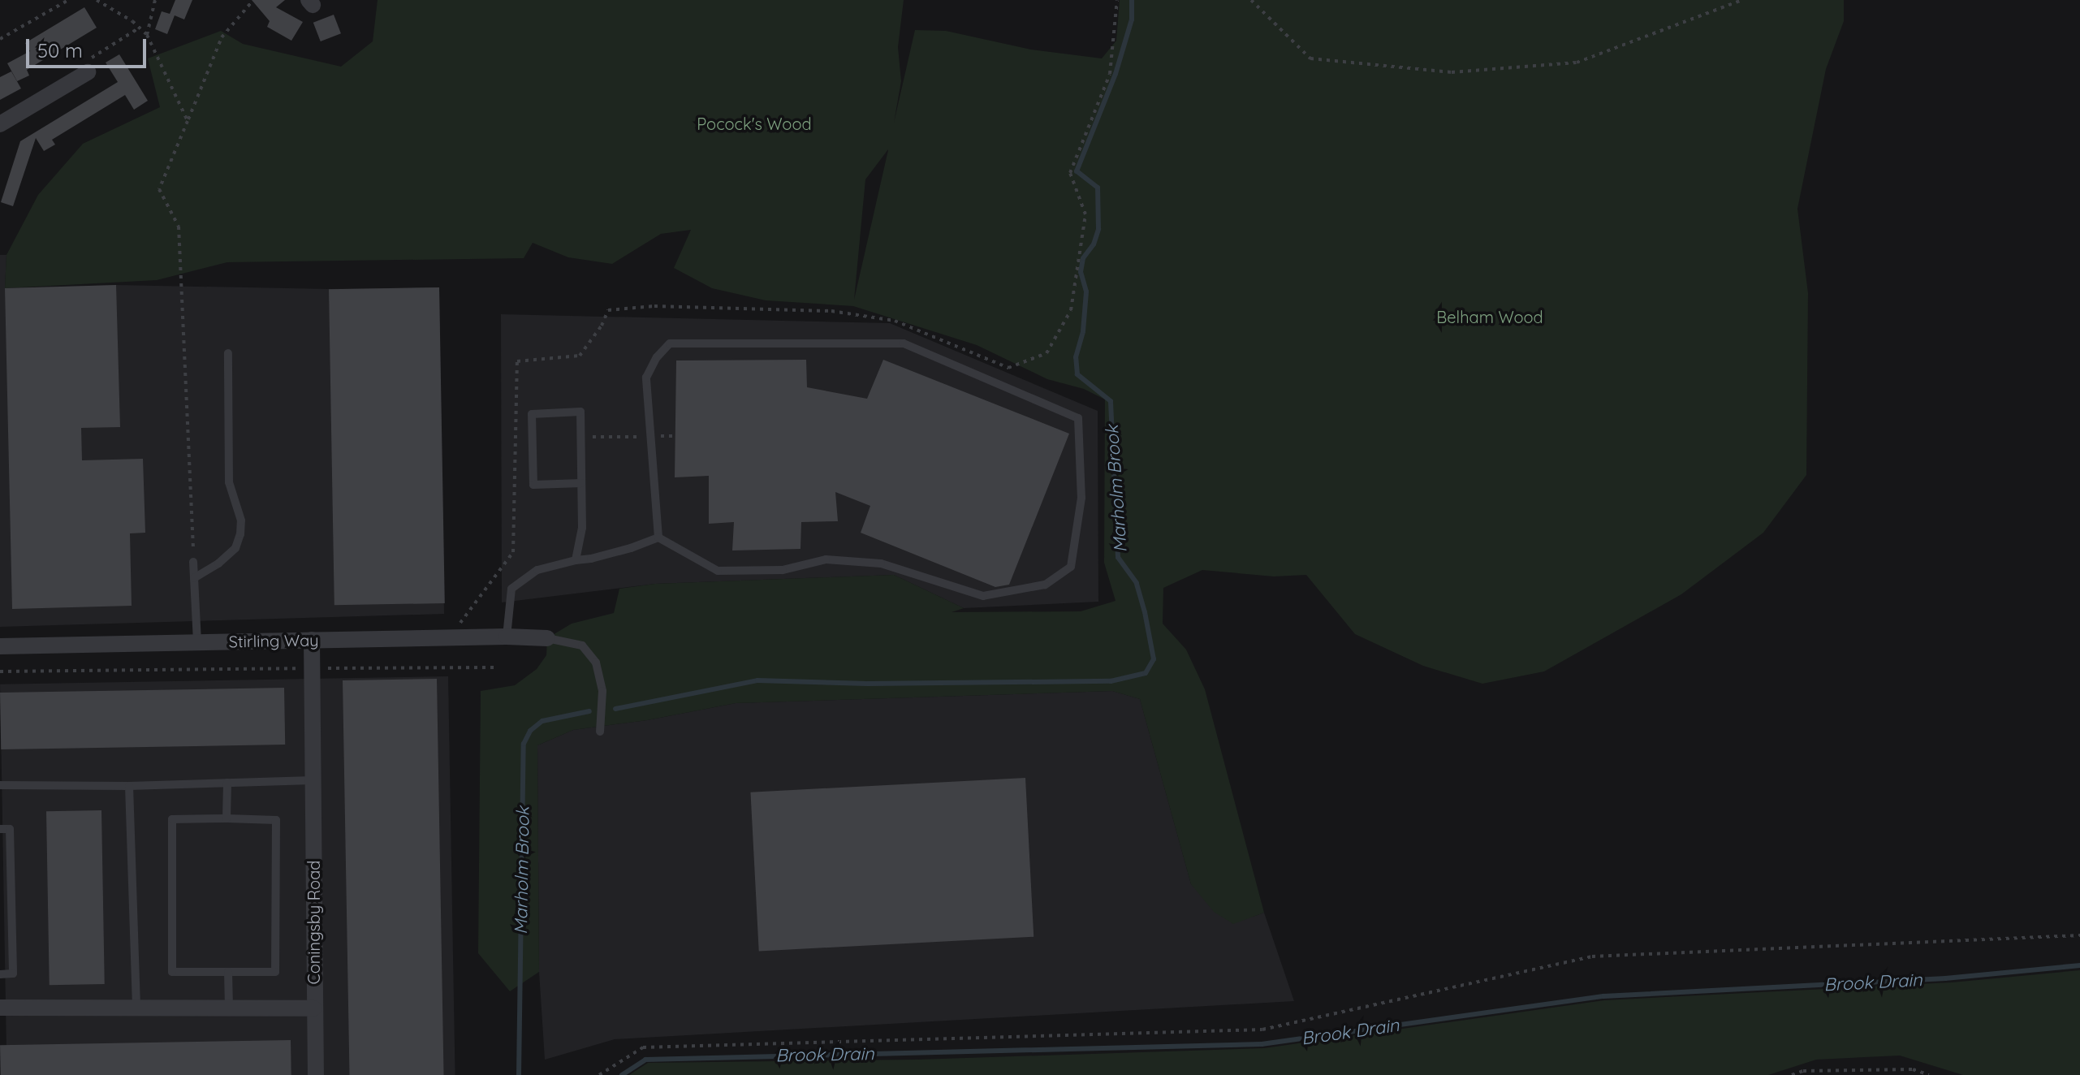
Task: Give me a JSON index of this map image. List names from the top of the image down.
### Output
{
  "streets": {
    "street": ["Stirling Way", "Coningsby Road"]
  },
  "crossings": [
    ["Stirling Way", "Coningsby Road"]
  ],
  "water": ["Marholm Brook", "Brook Drain"],
  "parks": ["Pocock's Wood", "Belham Wood"],
  "scale_bar": "50 m"
}
